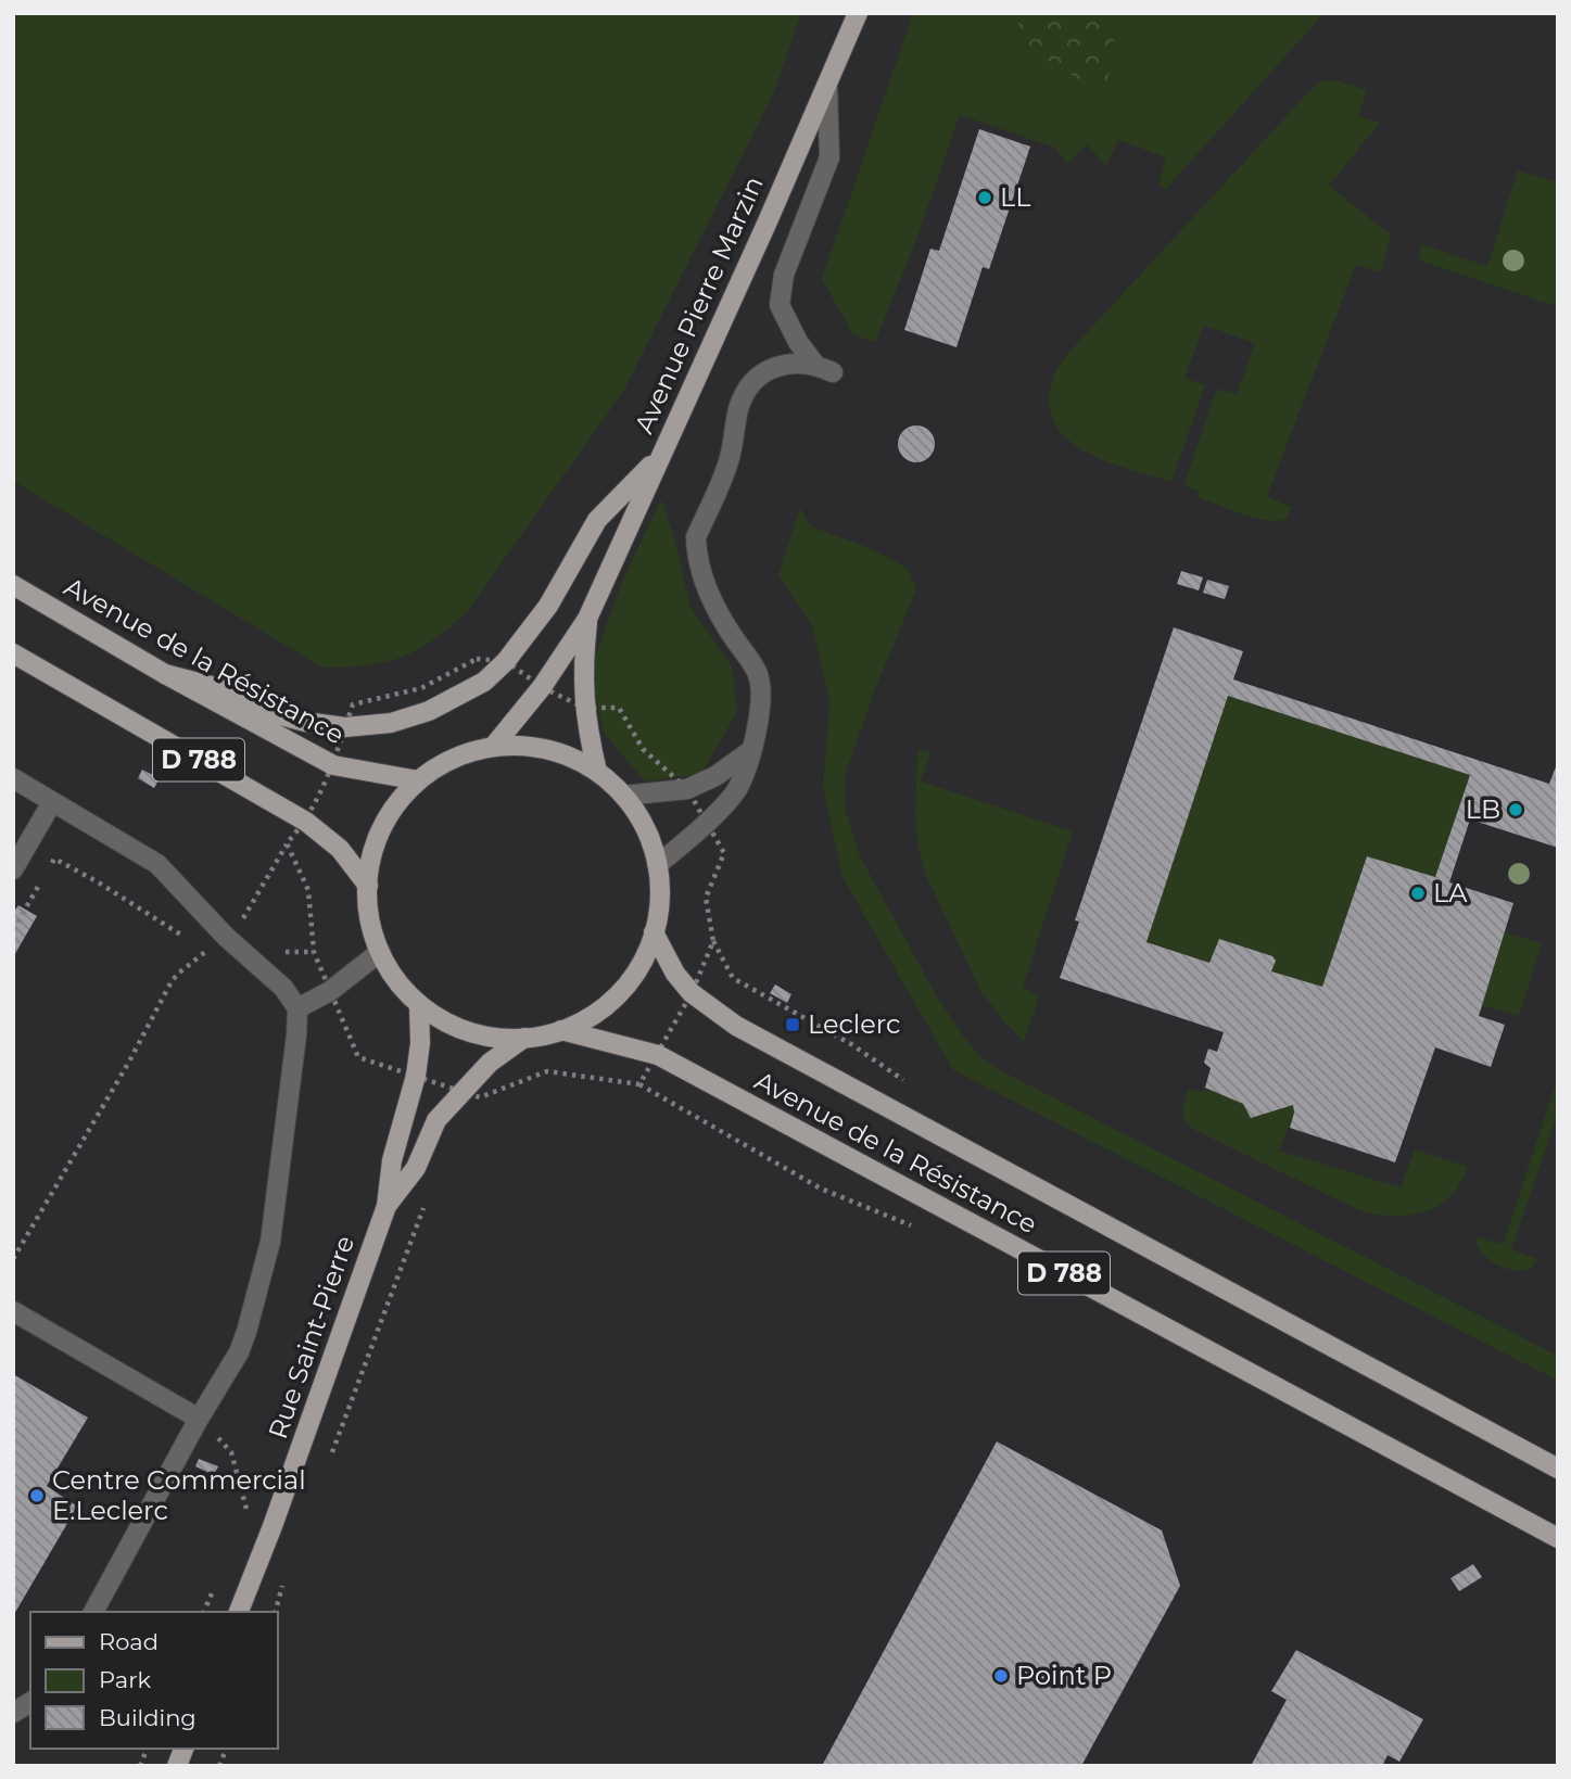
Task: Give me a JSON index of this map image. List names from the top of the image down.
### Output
{
  "streets": {
    "main road": [
      "Avenue Pierre Marzin",
      "Avenue de la Résistance",
      "D 788",
      "Rue Saint-Pierre"
    ]
  },
  "places": {
    "other": [
      "LL",
      "LB",
      "LA",
      "Centre Commercial E.Leclerc",
      "Point P"
    ],
    "transit": ["Leclerc"]
  },
  "legend": ["Road", "Park", "Building"]
}
